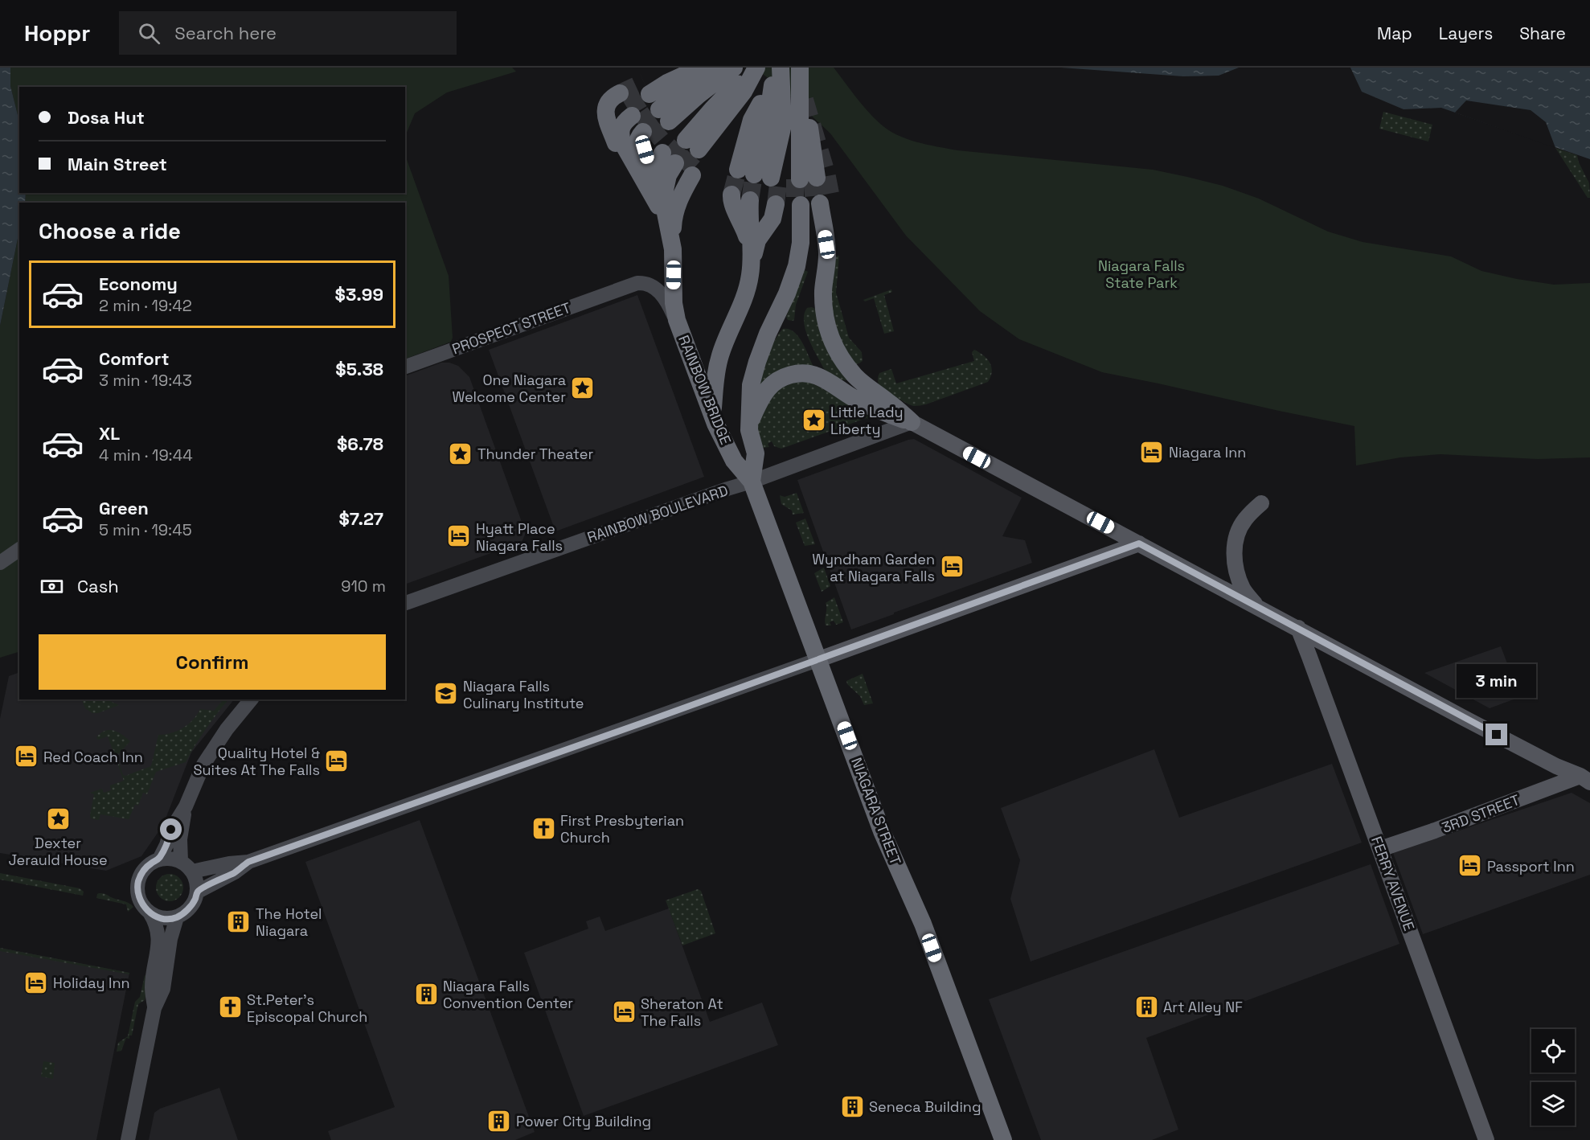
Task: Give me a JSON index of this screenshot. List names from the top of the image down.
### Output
{
  "streets": {
    "highway": ["RAINBOW BRIDGE", "NIAGARA STREET"],
    "main road": [
      "PROSPECT STREET",
      "RAINBOW BOULEVARD",
      "3RD STREET",
      "FERRY AVENUE"
    ]
  },
  "crossings": [
    ["PROSPECT STREET", "RAINBOW BRIDGE"],
    ["RAINBOW BRIDGE", "RAINBOW BOULEVARD"],
    ["RAINBOW BRIDGE", "NIAGARA STREET"],
    ["RAINBOW BOULEVARD", "NIAGARA STREET"],
    ["3RD STREET", "FERRY AVENUE"]
  ],
  "parks": ["Niagara Falls State Park"],
  "places": {
    "place": [
      "One Niagara Welcome Center",
      "Little Lady Liberty",
      "Thunder Theater",
      "Dexter Jerauld House"
    ],
    "hotel": [
      "Niagara Inn",
      "Hyatt Place Niagara Falls",
      "Wyndham Garden at Niagara Falls",
      "Red Coach Inn",
      "Quality Hotel & Suites At The Falls",
      "Passport Inn",
      "Holiday Inn",
      "Sheraton At The Falls"
    ],
    "school or university": ["Niagara Falls Culinary Institute"],
    "church": ["First Presbyterian Church", "St.Peter's Episcopal Church"],
    "building": [
      "The Hotel Niagara",
      "Niagara Falls Convention Center",
      "Art Alley NF",
      "Seneca Building",
      "Power City Building"
    ]
  },
  "page": {
    "header": "Hoppr",
    "search": "Search here",
    "nav": ["Map", "Layers", "Share"],
    "banner": ["Dosa Hut", "Main Street"],
    "heading": "Choose a ride",
    "list": [
      {
        "name": "Economy",
        "note": "2 min · 19:42",
        "value": "$3.99"
      },
      {
        "name": "Comfort",
        "note": "3 min · 19:43",
        "value": "$5.38"
      },
      {
        "name": "XL",
        "note": "4 min · 19:44",
        "value": "$6.78"
      },
      {
        "name": "Green",
        "note": "5 min · 19:45",
        "value": "$7.27"
      }
    ],
    "pay": ["Cash", "910 m"],
    "buttons": "Confirm",
    "bubble": "3 min"
  }
}
